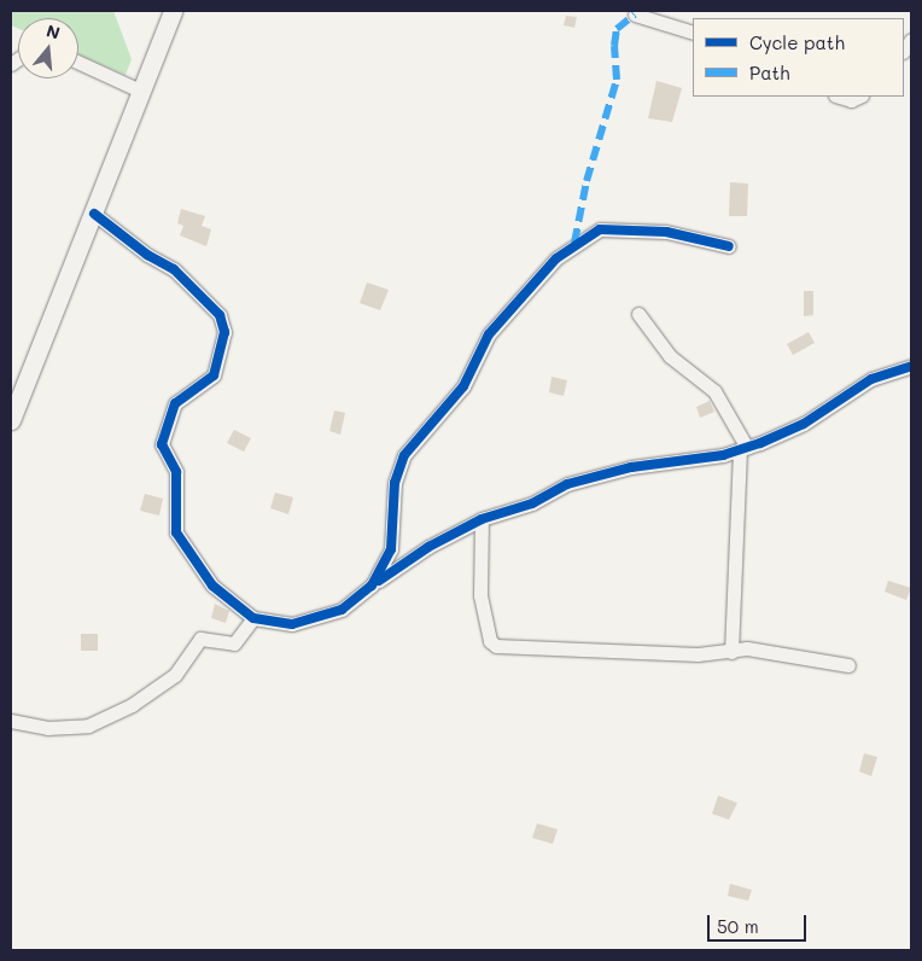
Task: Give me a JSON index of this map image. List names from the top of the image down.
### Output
{
  "legend": ["Cycle path", "Path"],
  "scale_bar": "50 m",
  "north": "top"
}
